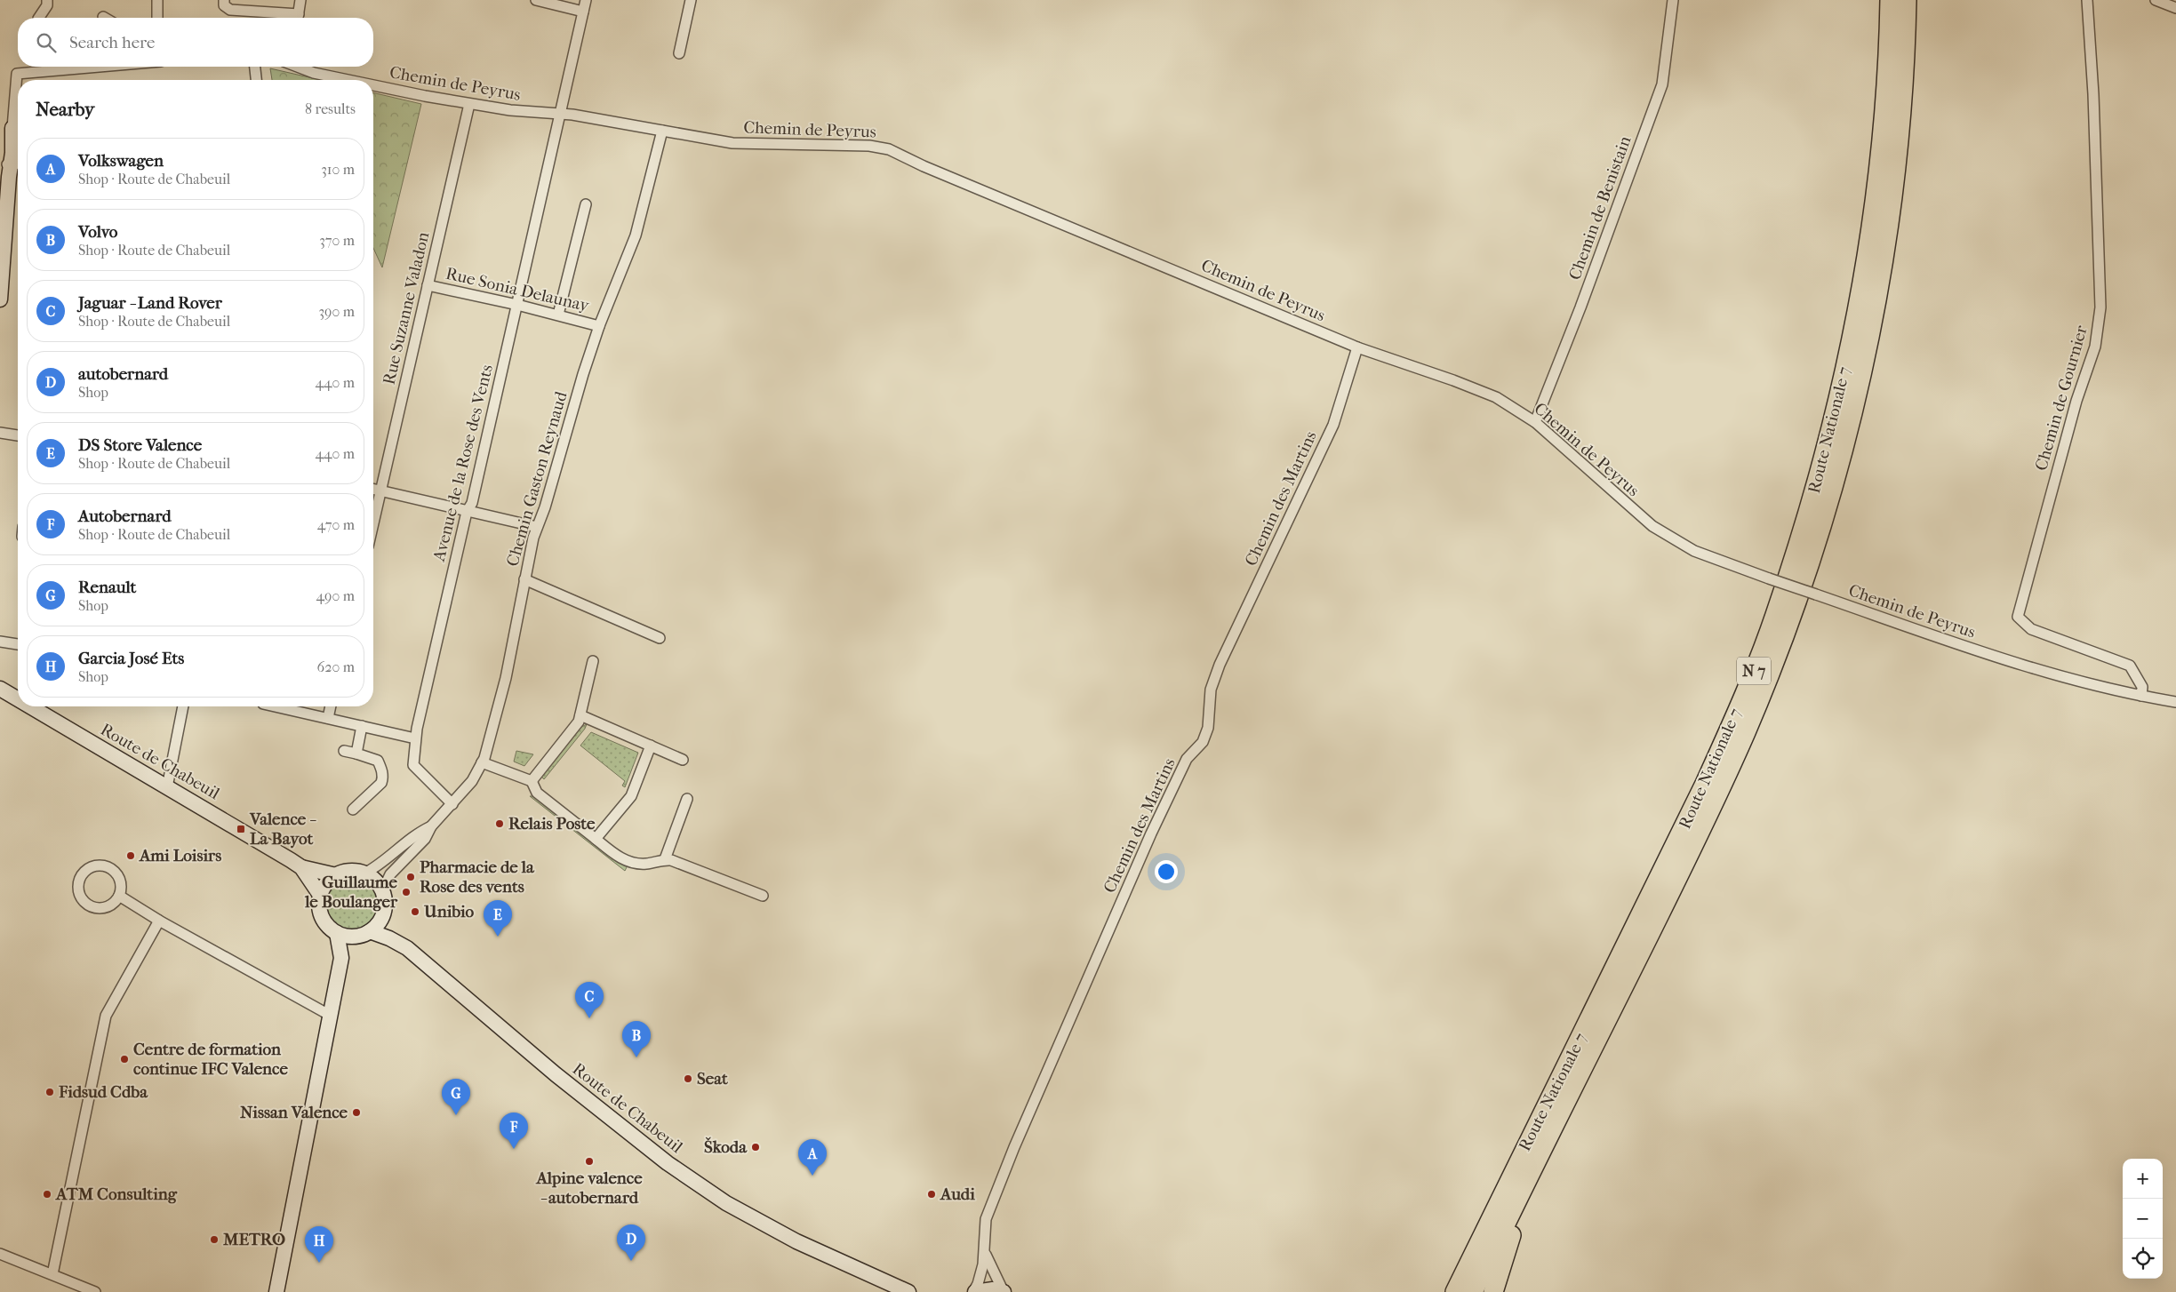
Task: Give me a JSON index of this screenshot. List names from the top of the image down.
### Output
{
  "streets": {
    "highway": ["Route Nationale 7", "N 7"],
    "main road": ["Route de Chabeuil"],
    "street": [
      "Chemin de Peyrus",
      "Chemin de Benistain",
      "Rue Sonia Delaunay",
      "Rue Suzanne Valadon",
      "Chemin de Gournier",
      "Avenue de la Rose des Vents",
      "Chemin Gaston Reynaud",
      "Chemin des Martins"
    ]
  },
  "crossings": [
    ["Chemin de Peyrus", "Chemin de Benistain"],
    ["Chemin de Peyrus", "Rue Suzanne Valadon"],
    ["Chemin de Peyrus", "Chemin de Gournier"],
    ["Chemin de Peyrus", "Avenue de la Rose des Vents"],
    ["Chemin de Peyrus", "Chemin Gaston Reynaud"],
    ["Chemin de Peyrus", "Chemin des Martins"],
    ["Rue Sonia Delaunay", "Rue Suzanne Valadon"],
    ["Rue Sonia Delaunay", "Avenue de la Rose des Vents"],
    ["Rue Sonia Delaunay", "Chemin Gaston Reynaud"],
    ["Avenue de la Rose des Vents", "Chemin Gaston Reynaud"],
    ["Chemin Gaston Reynaud", "Route de Chabeuil"]
  ],
  "places": {
    "other": [
      "Relais Poste",
      "Ami Loisirs",
      "Pharmacie de la Rose des vents",
      "Guillaume le Boulanger",
      "Unibio",
      "Centre de formation continue IFC Valence",
      "Seat",
      "Fidsud Cdba",
      "Nissan Valence",
      "Škoda",
      "Alpine valence - autobernard",
      "ATM Consulting",
      "Audi",
      "METRO"
    ],
    "transit": ["Valence - La Bayot"]
  },
  "page": {
    "search": "Search here",
    "heading": ["Nearby", "8 results"],
    "list": [
      {
        "mark": "A",
        "name": "Volkswagen",
        "note": "Shop · Route de Chabeuil",
        "value": "310 m"
      },
      {
        "mark": "B",
        "name": "Volvo",
        "note": "Shop · Route de Chabeuil",
        "value": "370 m"
      },
      {
        "mark": "C",
        "name": "Jaguar - Land Rover",
        "note": "Shop · Route de Chabeuil",
        "value": "390 m"
      },
      {
        "mark": "D",
        "name": "autobernard",
        "note": "Shop",
        "value": "440 m"
      },
      {
        "mark": "E",
        "name": "DS Store Valence",
        "note": "Shop · Route de Chabeuil",
        "value": "440 m"
      },
      {
        "mark": "F",
        "name": "Autobernard",
        "note": "Shop · Route de Chabeuil",
        "value": "470 m"
      },
      {
        "mark": "G",
        "name": "Renault",
        "note": "Shop",
        "value": "490 m"
      },
      {
        "mark": "H",
        "name": "Garcia José Ets",
        "note": "Shop",
        "value": "620 m"
      }
    ],
    "pins": [
      "E",
      "C",
      "B",
      "G",
      "F",
      "A",
      "D",
      "H"
    ],
    "map_buttons": ["+", "−"]
  }
}
